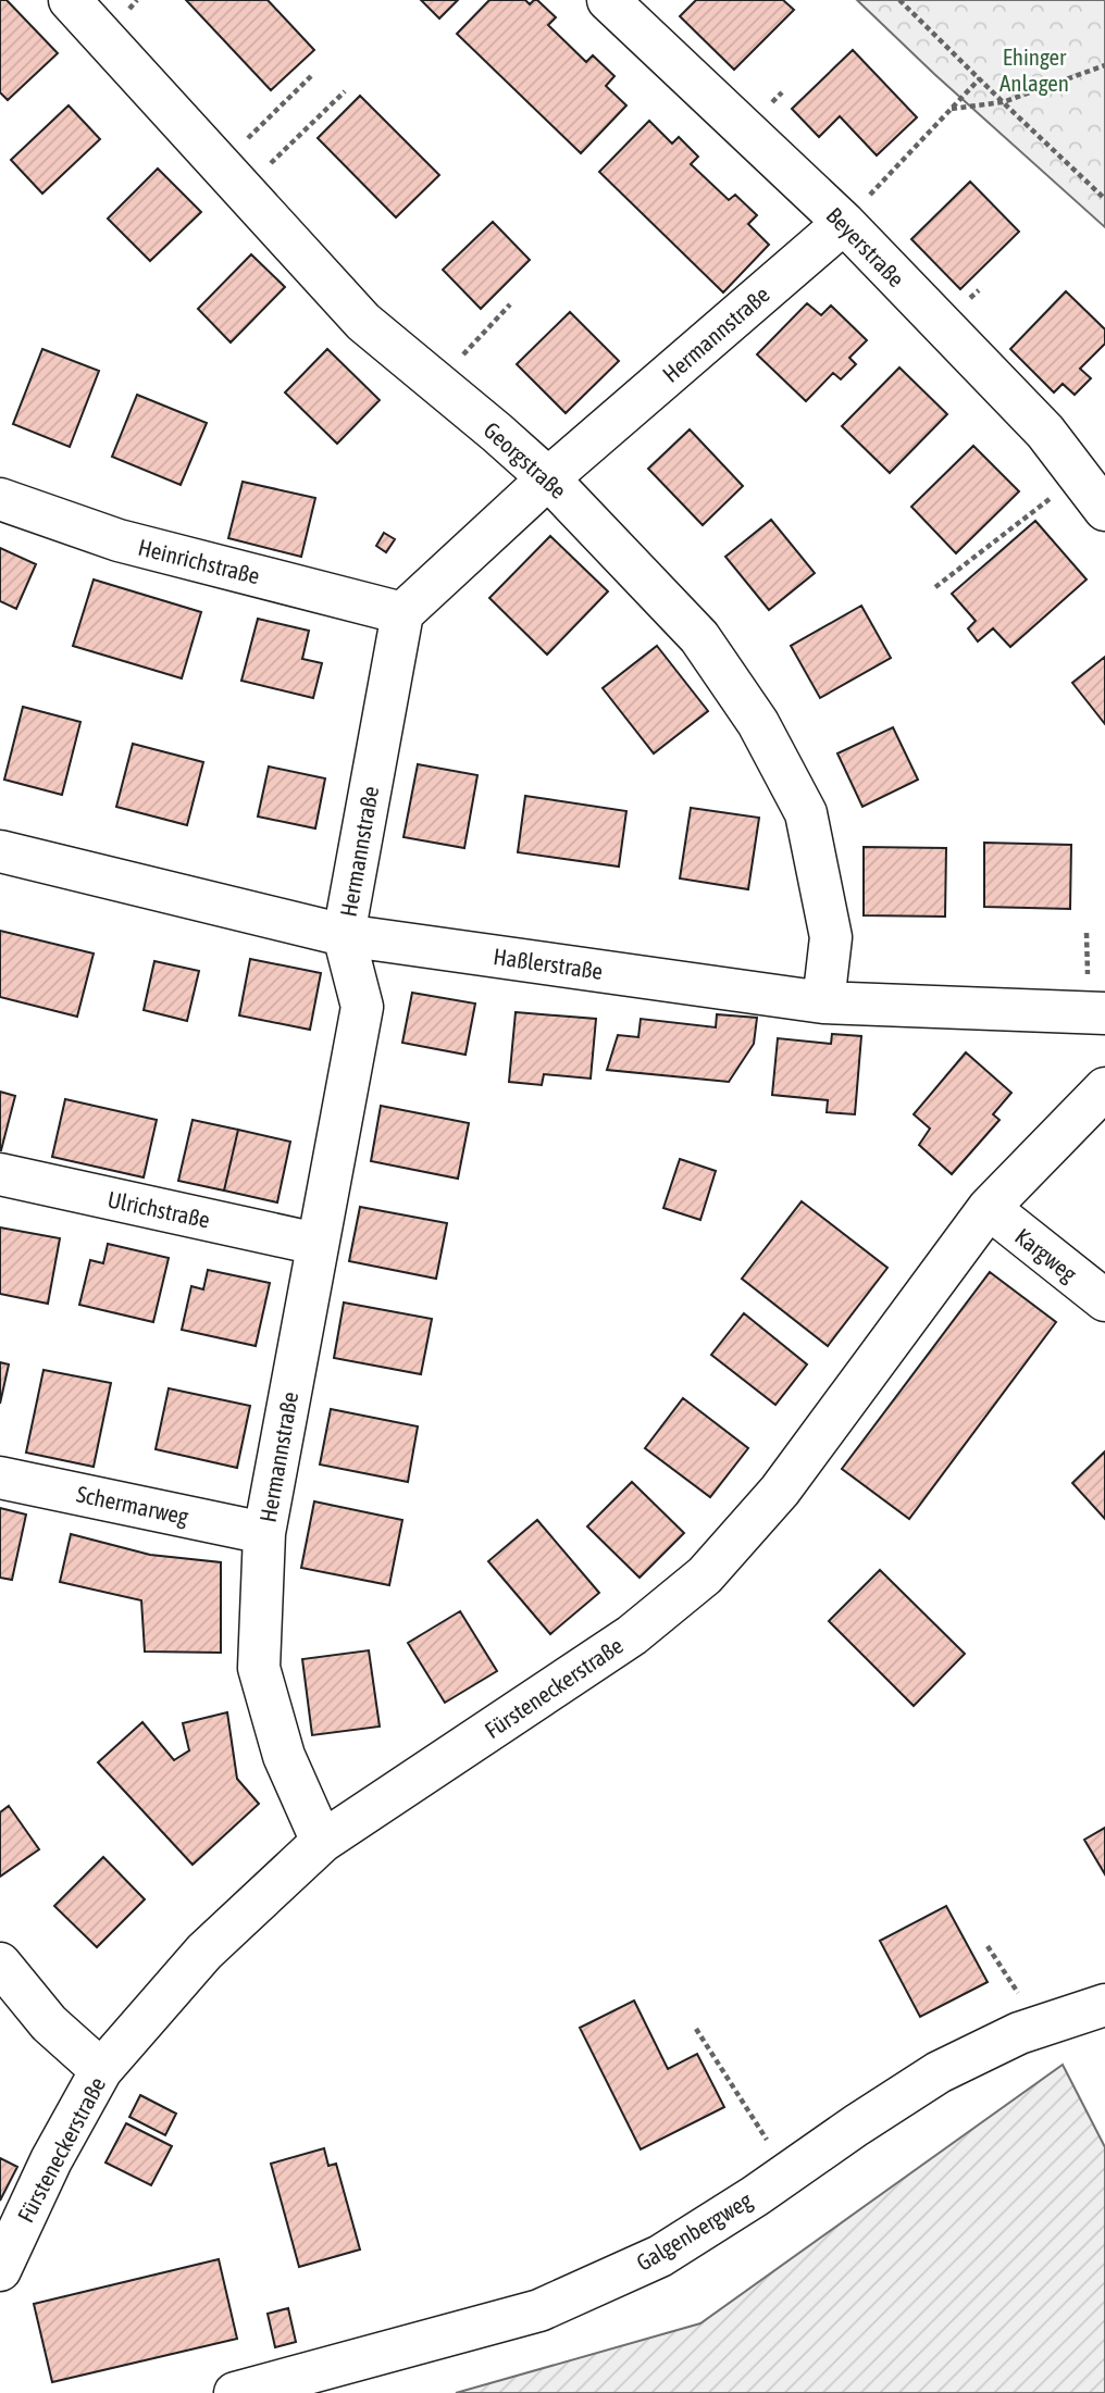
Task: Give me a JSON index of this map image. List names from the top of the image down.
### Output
{
  "streets": {
    "street": [
      "Beyerstraße",
      "Hermannstraße",
      "Georgstraße",
      "Heinrichstraße",
      "Haßlerstraße",
      "Ulrichstraße",
      "Kargweg",
      "Schermarweg",
      "Fürsteneckerstraße",
      "Galgenbergweg"
    ]
  },
  "crossings": [
    ["Beyerstraße", "Hermannstraße"],
    ["Hermannstraße", "Georgstraße"],
    ["Hermannstraße", "Heinrichstraße"],
    ["Hermannstraße", "Haßlerstraße"],
    ["Hermannstraße", "Ulrichstraße"],
    ["Hermannstraße", "Schermarweg"],
    ["Hermannstraße", "Fürsteneckerstraße"],
    ["Georgstraße", "Haßlerstraße"],
    ["Kargweg", "Fürsteneckerstraße"]
  ],
  "parks": ["Ehinger Anlagen"]
}
